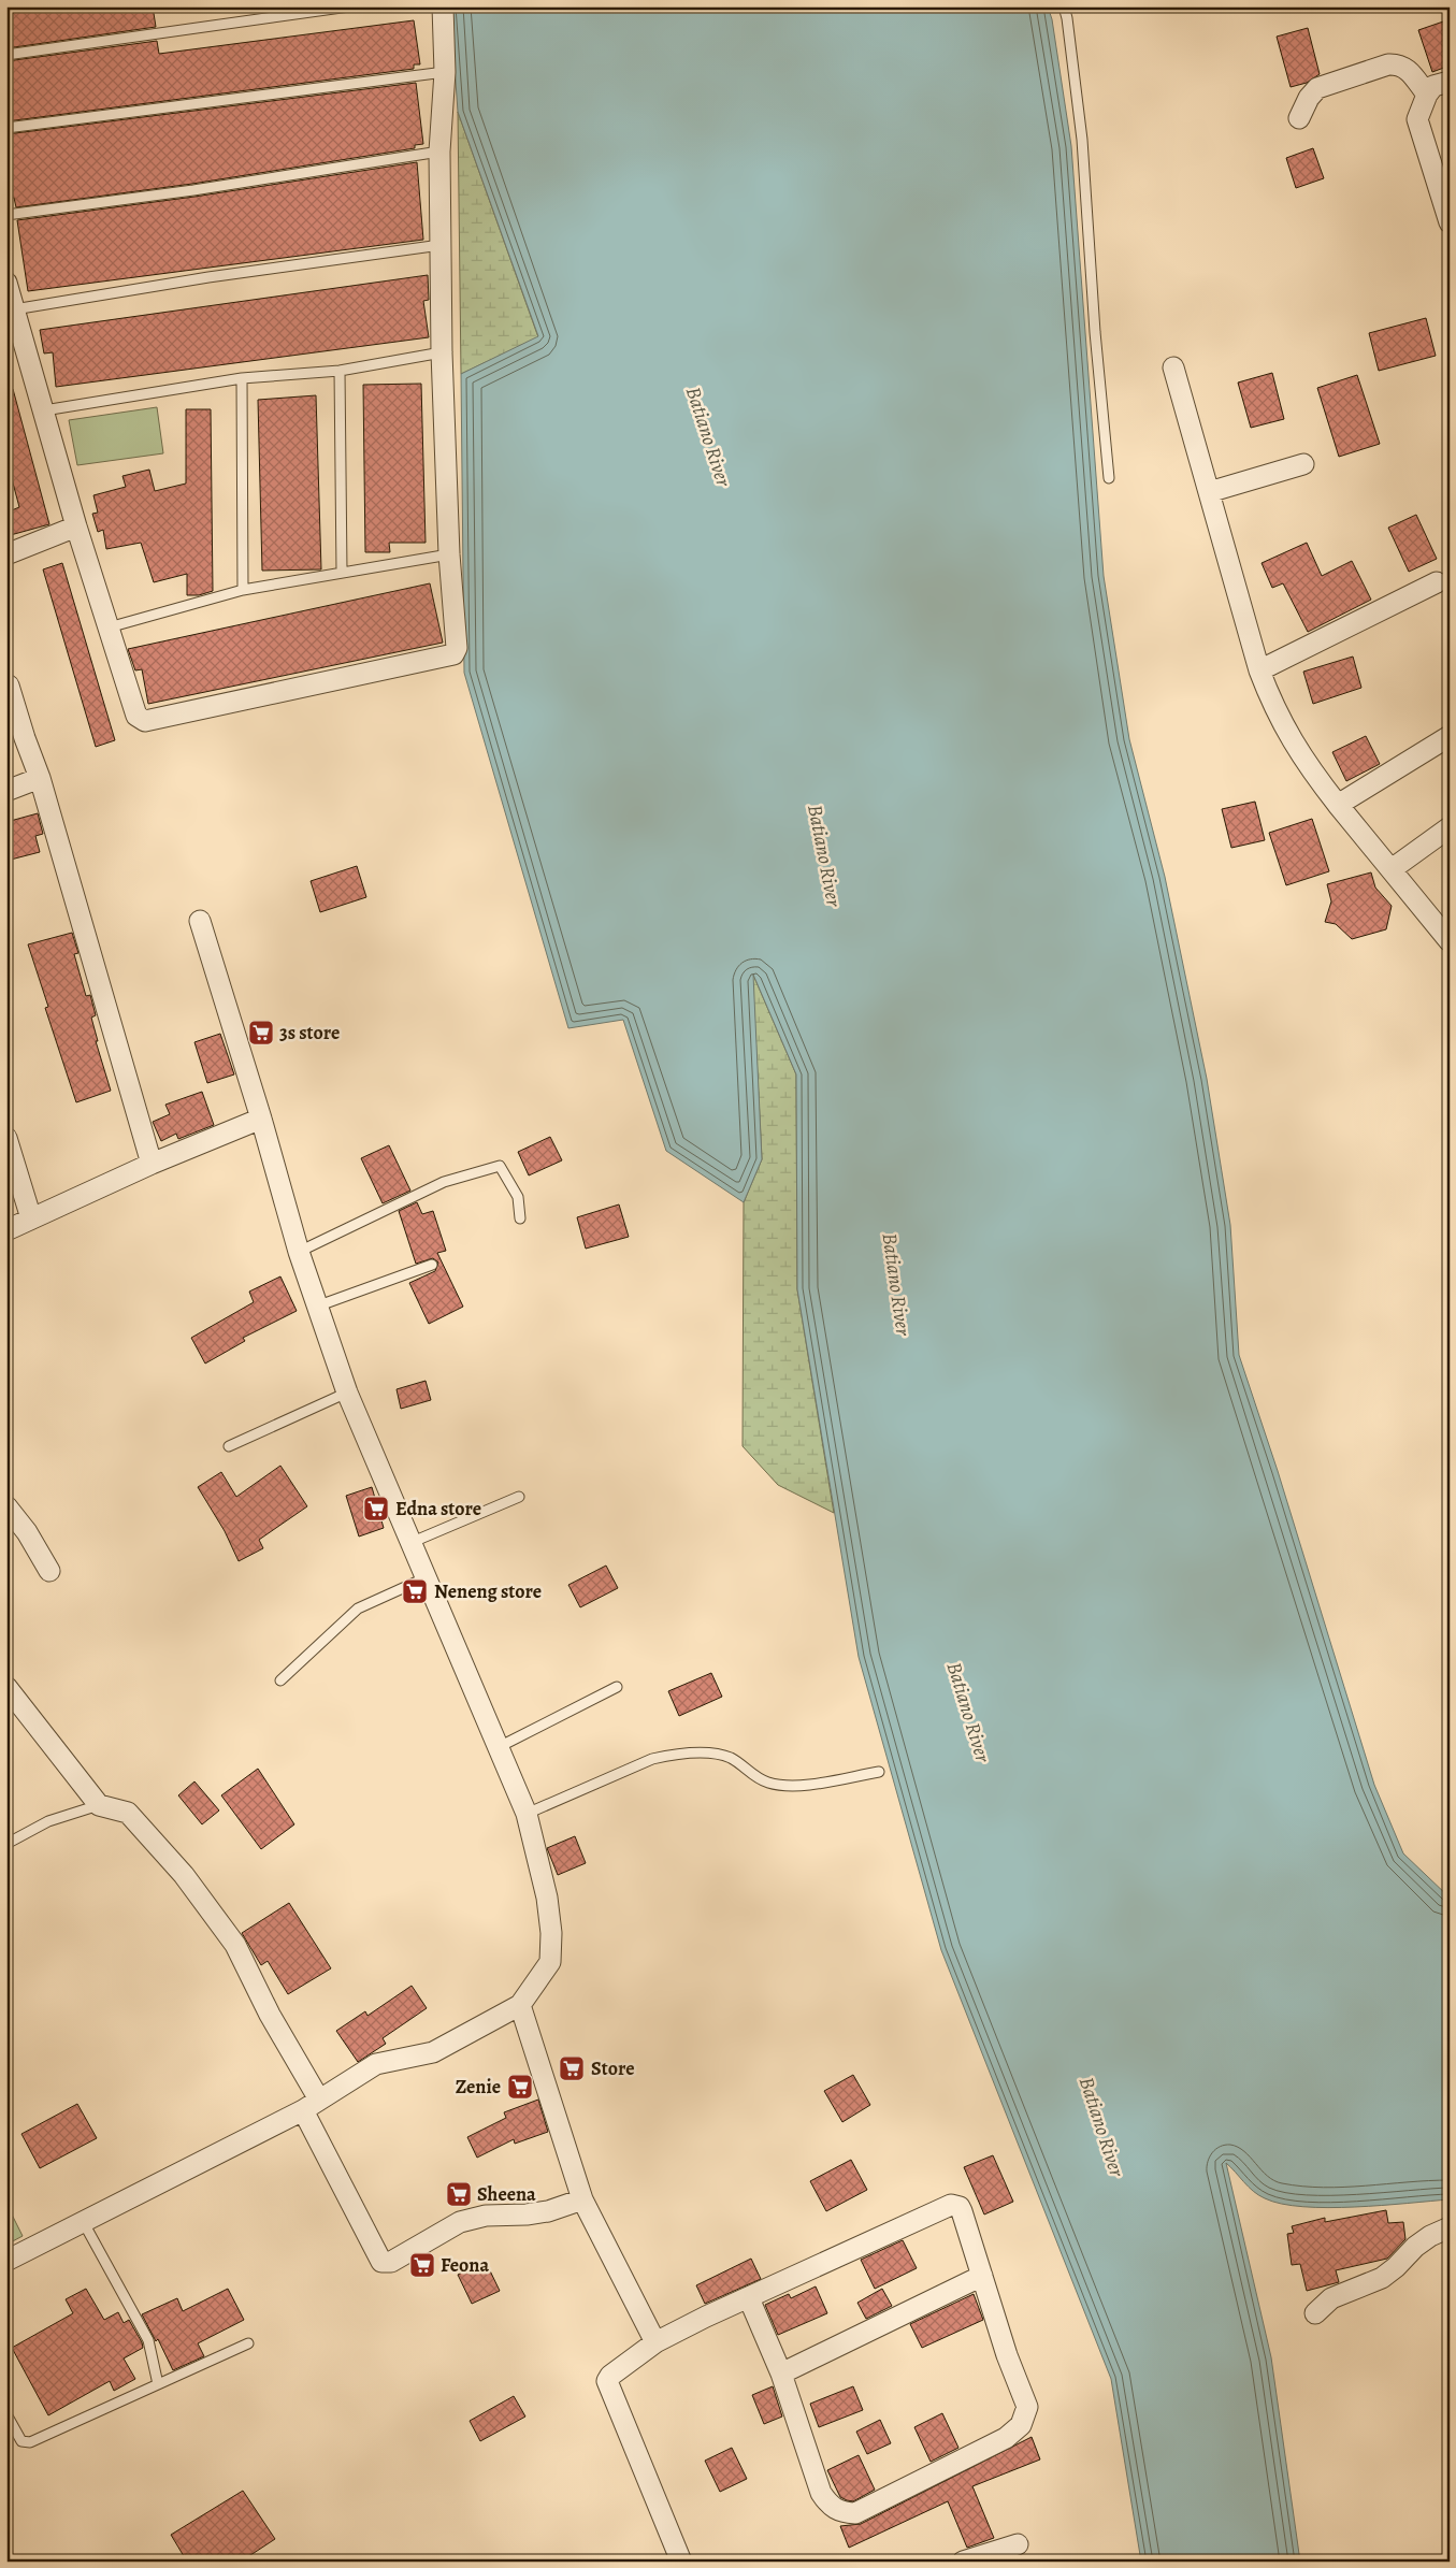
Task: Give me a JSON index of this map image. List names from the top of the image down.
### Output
{
  "water": ["Batiano River"],
  "places": {
    "supermarket": [
      "3s store",
      "Edna store",
      "Neneng store",
      "Store",
      "Zenie",
      "Sheena",
      "Feona"
    ]
  }
}
